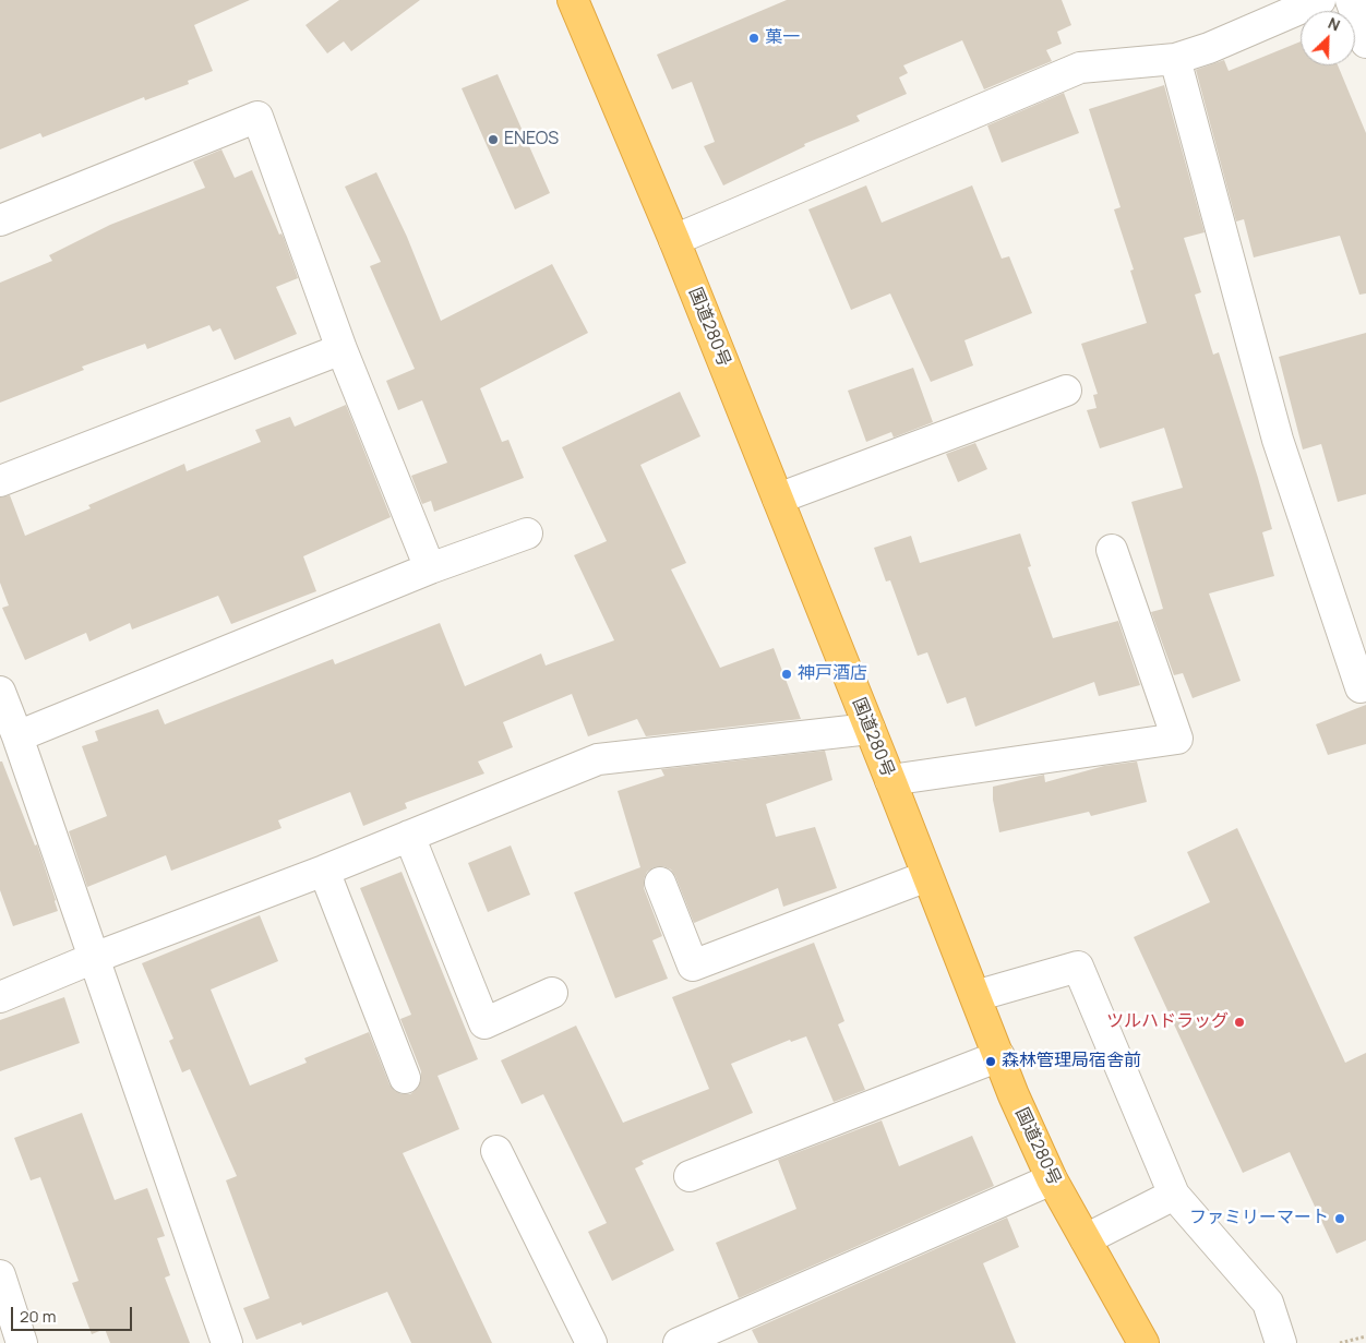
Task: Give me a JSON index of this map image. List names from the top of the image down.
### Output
{
  "streets": {
    "highway": ["国道280号"]
  },
  "places": [
    "菓一",
    "ENEOS",
    "神戸酒店",
    "ツルハドラッグ",
    "森林管理局宿舎前",
    "ファミリーマート"
  ],
  "scale_bar": "20 m",
  "north": "top right"
}
